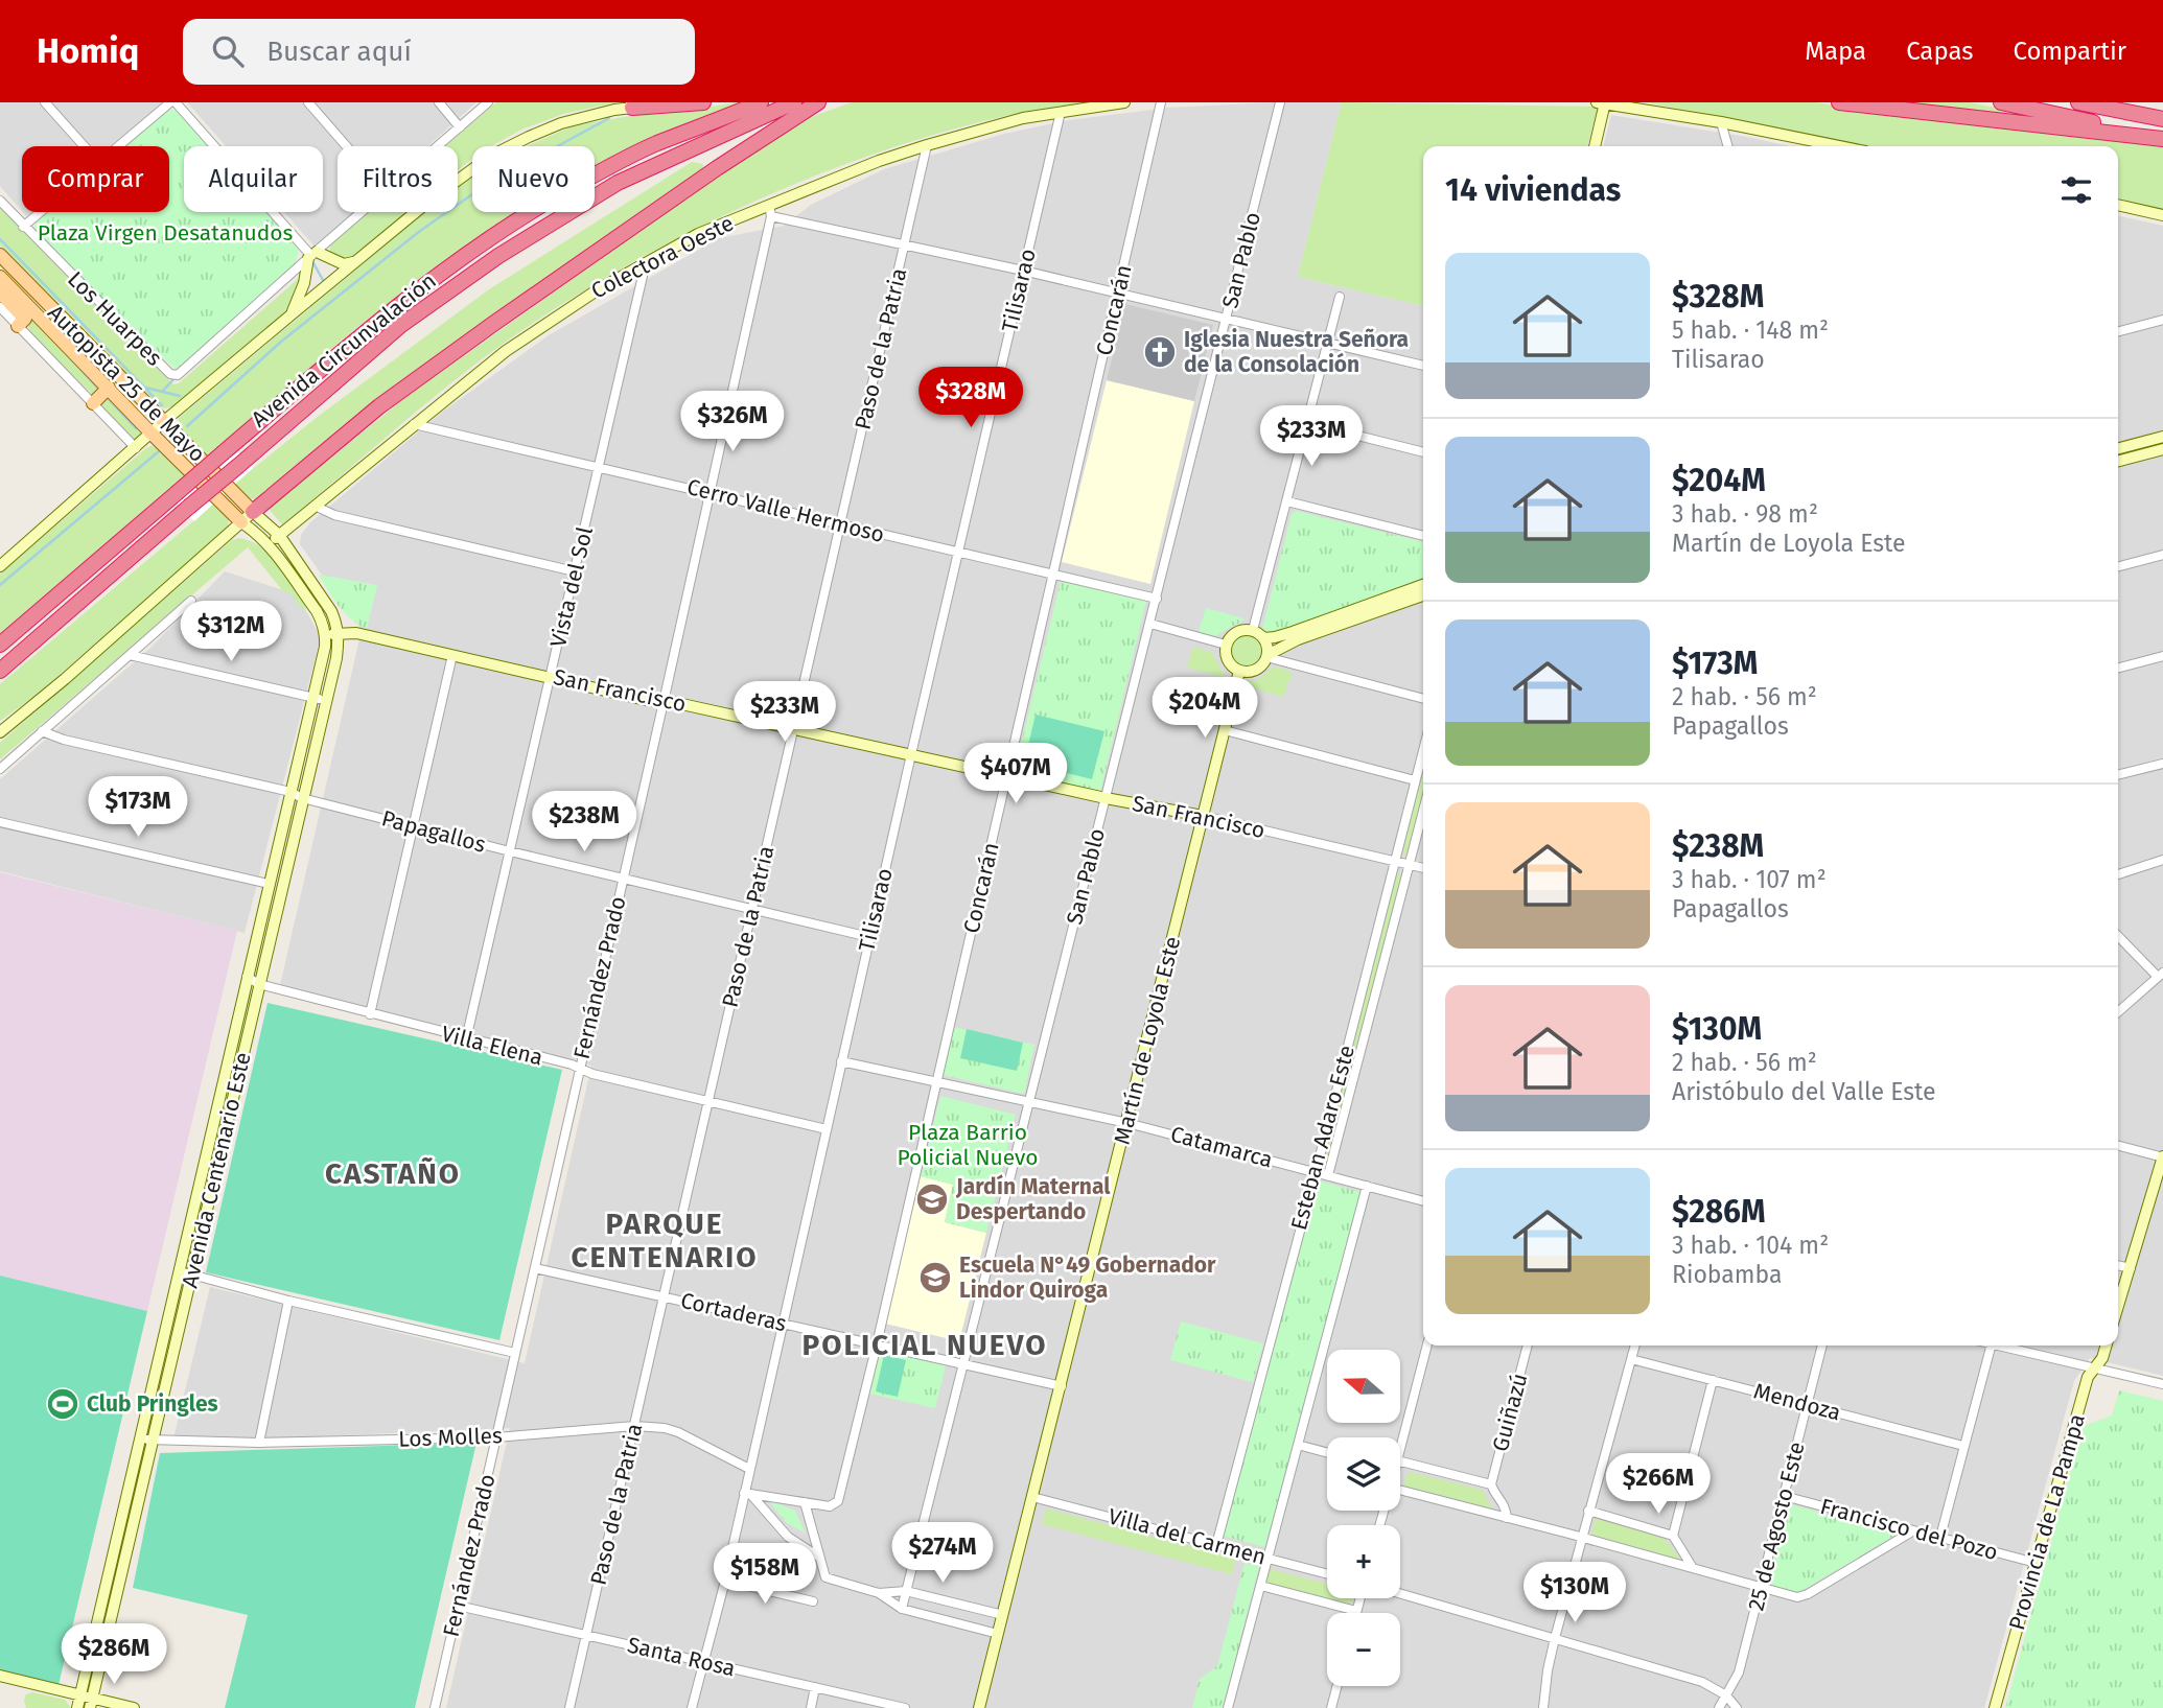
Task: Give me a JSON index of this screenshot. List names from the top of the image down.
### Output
{
  "streets": {
    "highway": ["Avenida Circunvalación"],
    "main road": ["Autopista 25 de Mayo"],
    "street": [
      "Colectora Oeste",
      "San Pablo",
      "Tilisarao",
      "Concarán",
      "Los Huarpes",
      "Paso de la Patria",
      "Cerro Valle Hermoso",
      "Vista del Sol",
      "San Francisco",
      "Papagallos",
      "Fernández Prado",
      "Martín de Loyola Este",
      "Villa Elena",
      "Esteban Adaro Este",
      "Catamarca",
      "Avenida Centenario Este",
      "Cortaderas",
      "Mendoza",
      "Guiñazú",
      "Los Molles",
      "Provincia de La Pampa",
      "25 de Agosto Este",
      "Francisco del Pozo",
      "Villa del Carmen",
      "Santa Rosa"
    ]
  },
  "crossings": [
    ["Colectora Oeste", "Tilisarao"],
    ["Colectora Oeste", "Paso de la Patria"],
    ["Colectora Oeste", "Cerro Valle Hermoso"],
    ["Colectora Oeste", "Vista del Sol"],
    ["Colectora Oeste", "Fernández Prado"],
    ["San Pablo", "Cerro Valle Hermoso"],
    ["San Pablo", "San Francisco"],
    ["San Pablo", "Catamarca"],
    ["San Pablo", "Cortaderas"],
    ["Tilisarao", "Cerro Valle Hermoso"],
    ["Tilisarao", "San Francisco"],
    ["Tilisarao", "Papagallos"],
    ["Tilisarao", "Villa Elena"],
    ["Tilisarao", "Catamarca"],
    ["Tilisarao", "Cortaderas"],
    ["Tilisarao", "Los Molles"],
    ["Tilisarao", "Santa Rosa"],
    ["Concarán", "Cerro Valle Hermoso"],
    ["Concarán", "San Francisco"],
    ["Concarán", "Catamarca"],
    ["Concarán", "Cortaderas"],
    ["Paso de la Patria", "Cerro Valle Hermoso"],
    ["Paso de la Patria", "San Francisco"],
    ["Paso de la Patria", "Papagallos"],
    ["Paso de la Patria", "Villa Elena"],
    ["Paso de la Patria", "Cortaderas"],
    ["Paso de la Patria", "Los Molles"],
    ["Paso de la Patria", "Santa Rosa"],
    ["Cerro Valle Hermoso", "Vista del Sol"],
    ["Cerro Valle Hermoso", "Fernández Prado"],
    ["Vista del Sol", "San Francisco"],
    ["Vista del Sol", "Papagallos"],
    ["Vista del Sol", "Villa Elena"],
    ["San Francisco", "Fernández Prado"],
    ["San Francisco", "Martín de Loyola Este"],
    ["San Francisco", "Esteban Adaro Este"],
    ["San Francisco", "Avenida Centenario Este"],
    ["Papagallos", "Fernández Prado"],
    ["Papagallos", "Avenida Centenario Este"],
    ["Fernández Prado", "Villa Elena"],
    ["Fernández Prado", "Cortaderas"],
    ["Fernández Prado", "Los Molles"],
    ["Fernández Prado", "Santa Rosa"],
    ["Martín de Loyola Este", "Catamarca"],
    ["Martín de Loyola Este", "Cortaderas"],
    ["Martín de Loyola Este", "Villa del Carmen"],
    ["Villa Elena", "Avenida Centenario Este"],
    ["Esteban Adaro Este", "Catamarca"],
    ["Esteban Adaro Este", "Villa del Carmen"],
    ["Avenida Centenario Este", "Los Molles"],
    ["Mendoza", "25 de Agosto Este"],
    ["Provincia de La Pampa", "Francisco del Pozo"],
    ["25 de Agosto Este", "Francisco del Pozo"]
  ],
  "districts": ["CASTAÑO", "PARQUE CENTENARIO", "POLICIAL NUEVO"],
  "parks": ["Plaza Virgen Desatanudos", "Plaza Barrio Policial Nuevo"],
  "places": {
    "church": ["Iglesia Nuestra Señora de la Consolación"],
    "school or university": ["Jardín Maternal Despertando", "Escuela N°49 Gobernador Lindor Quiroga"],
    "sports": ["Club Pringles"]
  },
  "north": "left",
  "page": {
    "header": "Homiq",
    "search": "Buscar aquí",
    "nav": ["Mapa", "Capas", "Compartir"],
    "chip": [
      "Comprar",
      "Alquilar",
      "Filtros",
      "Nuevo"
    ],
    "heading": "14 viviendas",
    "list": [
      {
        "name": "$328M",
        "note": "5 hab. · 148 m² · Tilisarao"
      },
      {
        "name": "$204M",
        "note": "3 hab. · 98 m² · Martín de Loyola Este"
      },
      {
        "name": "$173M",
        "note": "2 hab. · 56 m² · Papagallos"
      },
      {
        "name": "$238M",
        "note": "3 hab. · 107 m² · Papagallos"
      },
      {
        "name": "$130M",
        "note": "2 hab. · 56 m² · Aristóbulo del Valle Este"
      },
      {
        "name": "$286M",
        "note": "3 hab. · 104 m² · Riobamba"
      }
    ],
    "price": [
      "$328M",
      "$326M",
      "$233M",
      "$312M",
      "$204M",
      "$233M",
      "$407M",
      "$173M",
      "$238M",
      "$266M",
      "$274M",
      "$158M",
      "$130M",
      "$286M"
    ],
    "map_buttons": ["+", "−"]
  }
}
